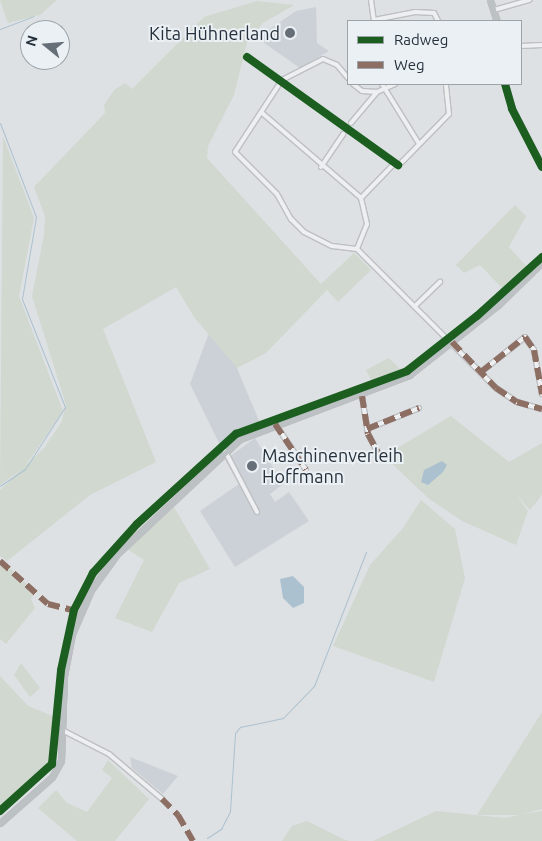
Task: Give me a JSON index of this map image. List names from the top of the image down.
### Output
{
  "places": ["Kita Hühnerland", "Maschinenverleih Hoffmann"],
  "legend": ["Radweg", "Weg"],
  "north": "left"
}
